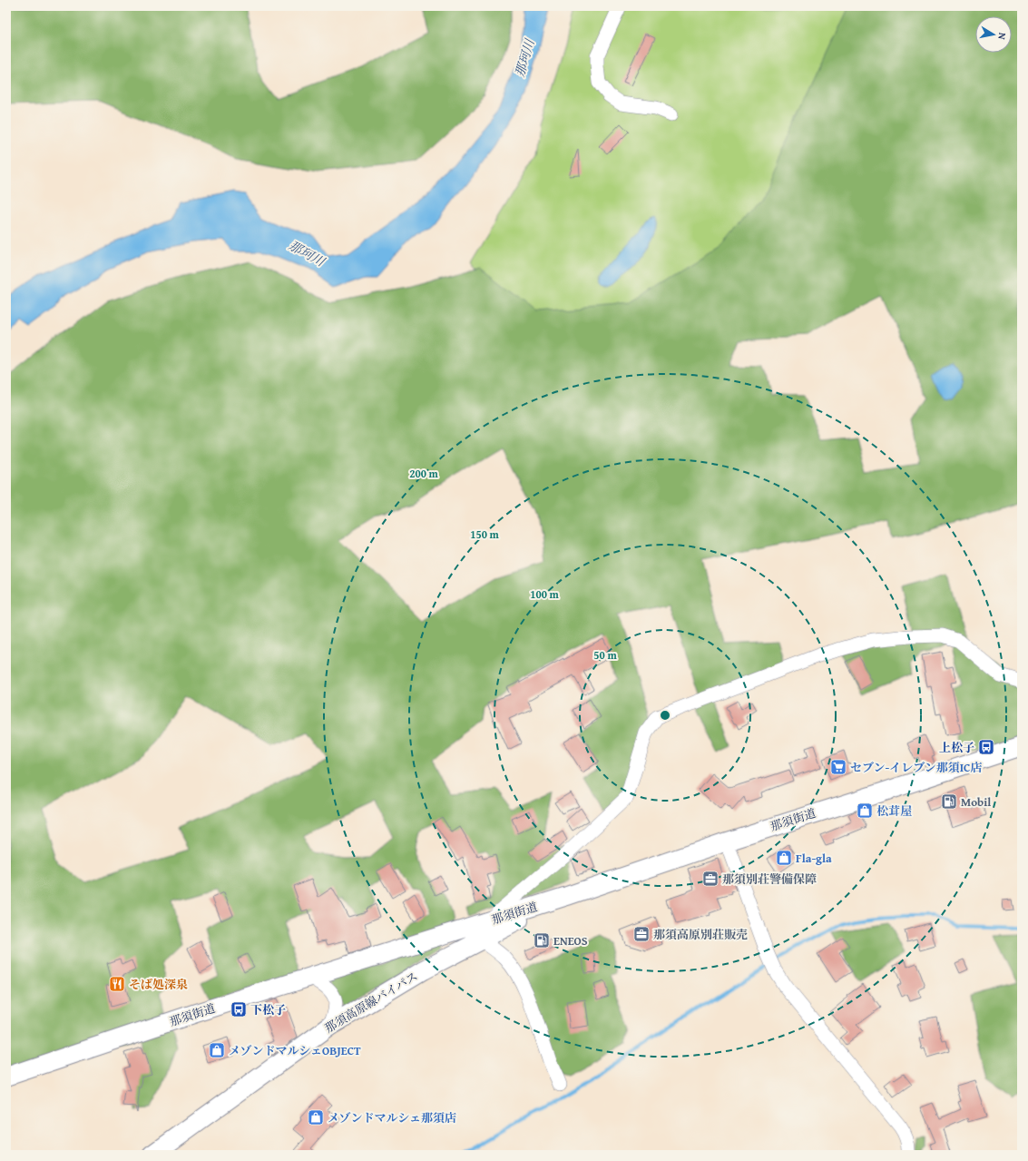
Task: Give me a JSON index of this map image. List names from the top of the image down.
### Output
{
  "streets": {
    "main road": ["那須街道", "那須高原線バイパス"]
  },
  "crossings": [
    ["那須街道", "那須高原線バイパス"]
  ],
  "water": ["那珂川"],
  "places": {
    "bus stop": ["上松子", "下松子"],
    "supermarket": ["セブン-イレブン那須IC店"],
    "fuel station": ["Mobil", "ENEOS"],
    "shop": [
      "松茸屋",
      "Fla-gla",
      "メゾンドマルシェOBJECT",
      "メゾンドマルシェ那須店"
    ],
    "office": ["那須別荘警備保障", "那須高原別荘販売"],
    "restaurant": ["そば処深泉"]
  },
  "north": "right",
  "rings": [
    "200 m",
    "150 m",
    "100 m",
    "50 m"
  ]
}
